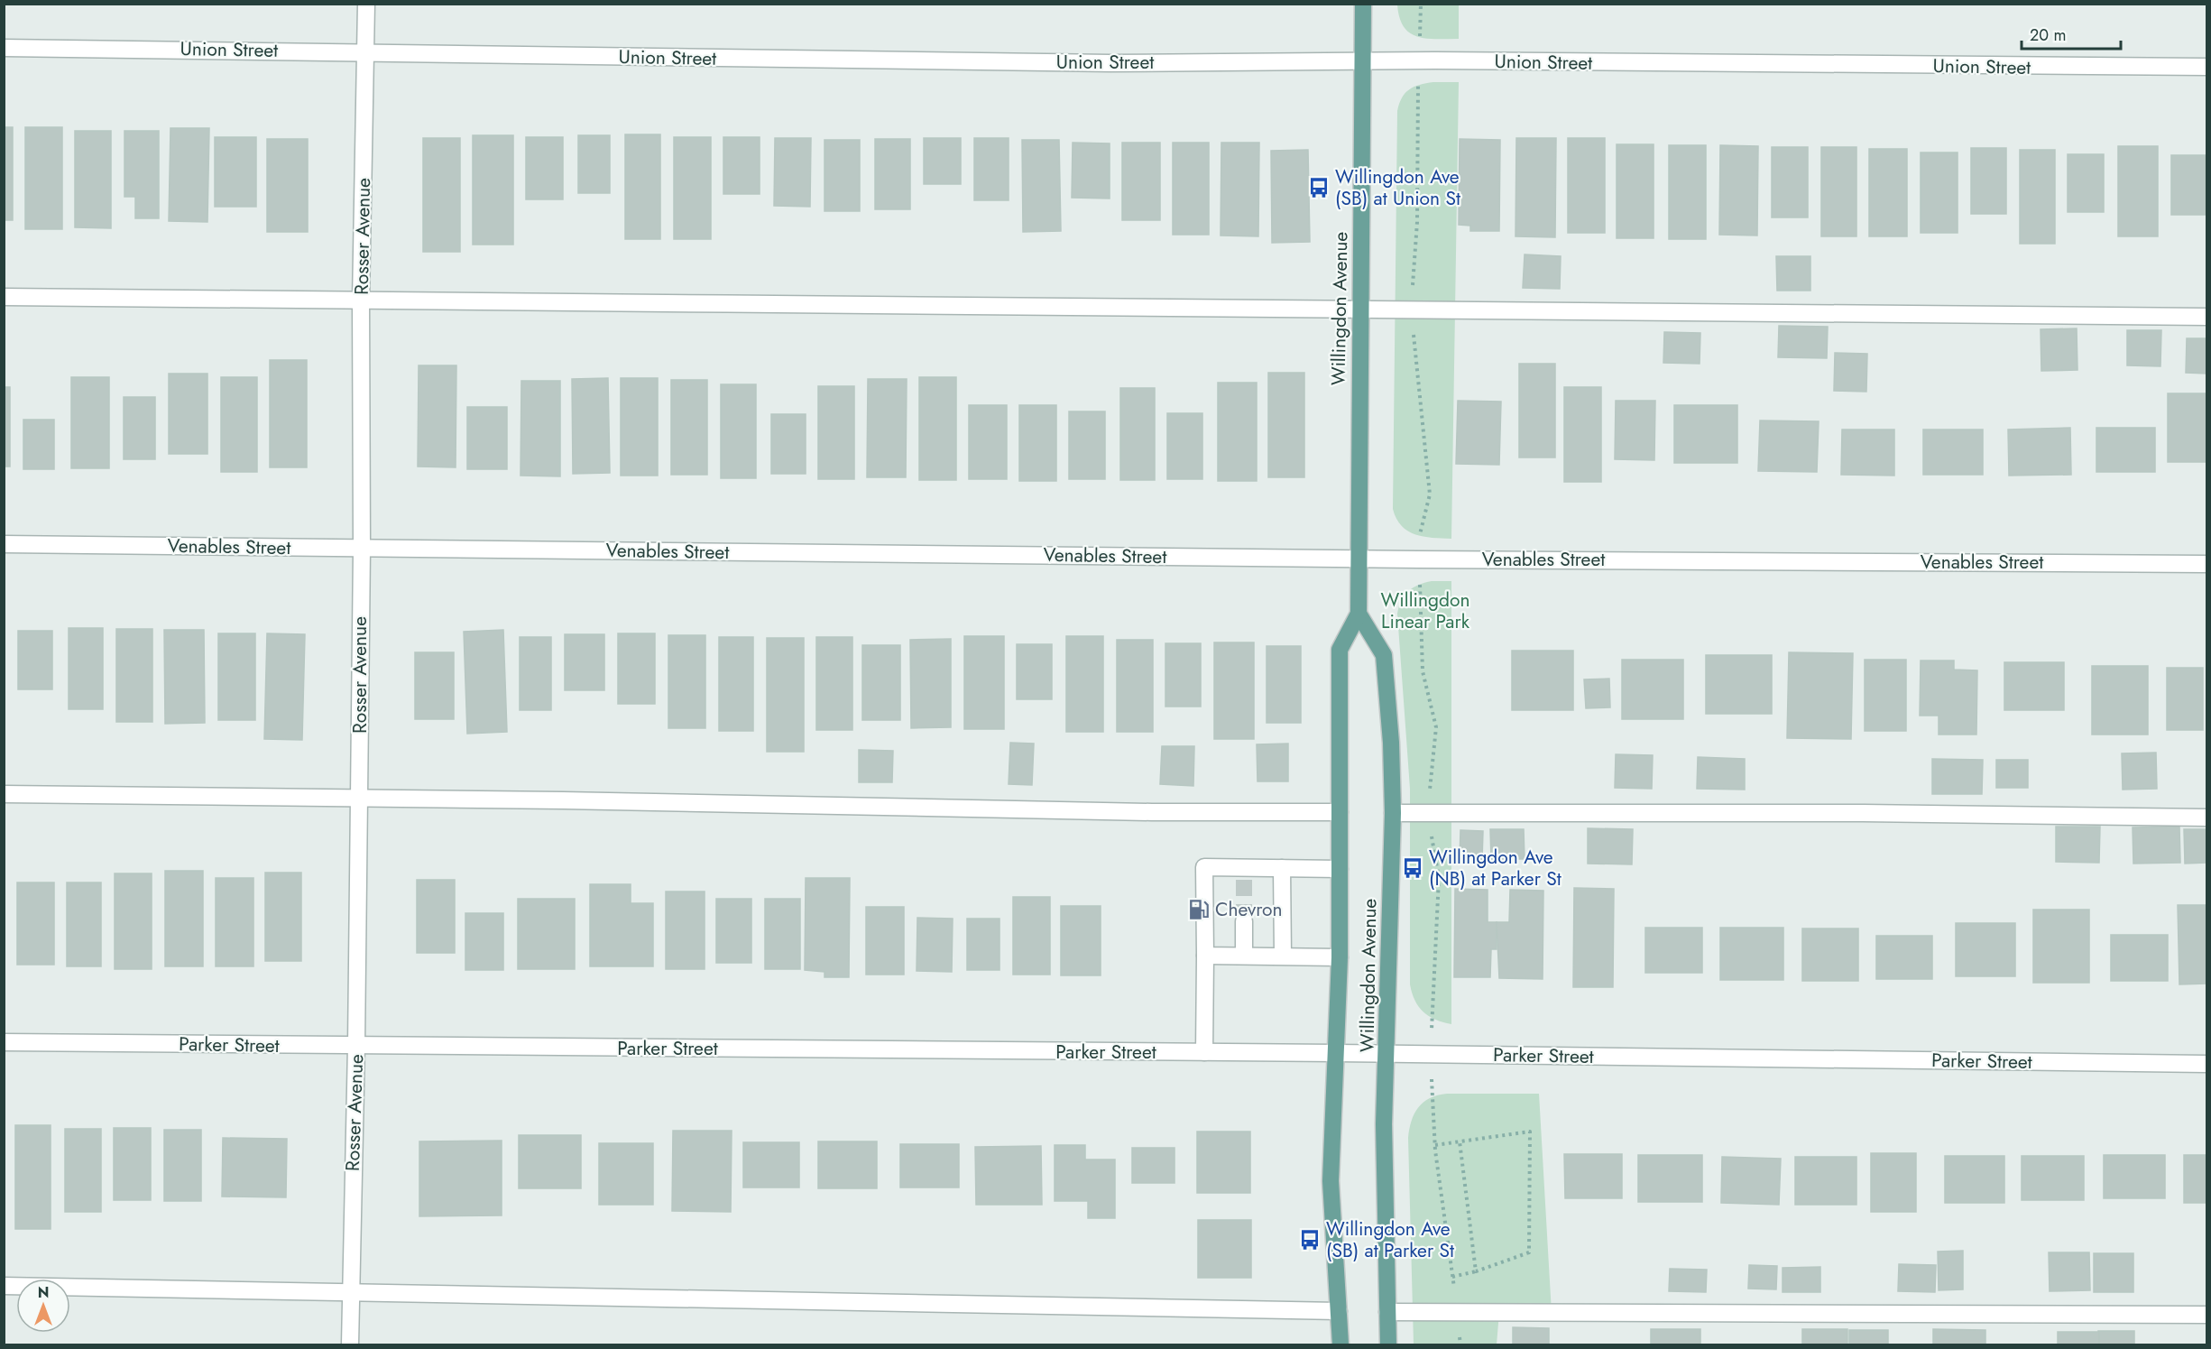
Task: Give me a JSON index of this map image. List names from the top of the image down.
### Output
{
  "streets": {
    "main road": ["Willingdon Avenue"],
    "street": [
      "Union Street",
      "Rosser Avenue",
      "Venables Street",
      "Parker Street"
    ]
  },
  "crossings": [
    ["Union Street", "Rosser Avenue"],
    ["Union Street", "Willingdon Avenue"],
    ["Rosser Avenue", "Venables Street"],
    ["Rosser Avenue", "Parker Street"],
    ["Willingdon Avenue", "Venables Street"],
    ["Willingdon Avenue", "Parker Street"]
  ],
  "parks": ["Willingdon Linear Park"],
  "places": {
    "bus stop": ["Willingdon Ave (SB) at Union St", "Willingdon Ave (NB) at Parker St", "Willingdon Ave (SB) at Parker St"],
    "fuel station": ["Chevron"]
  },
  "scale_bar": "20 m",
  "north": "top"
}
